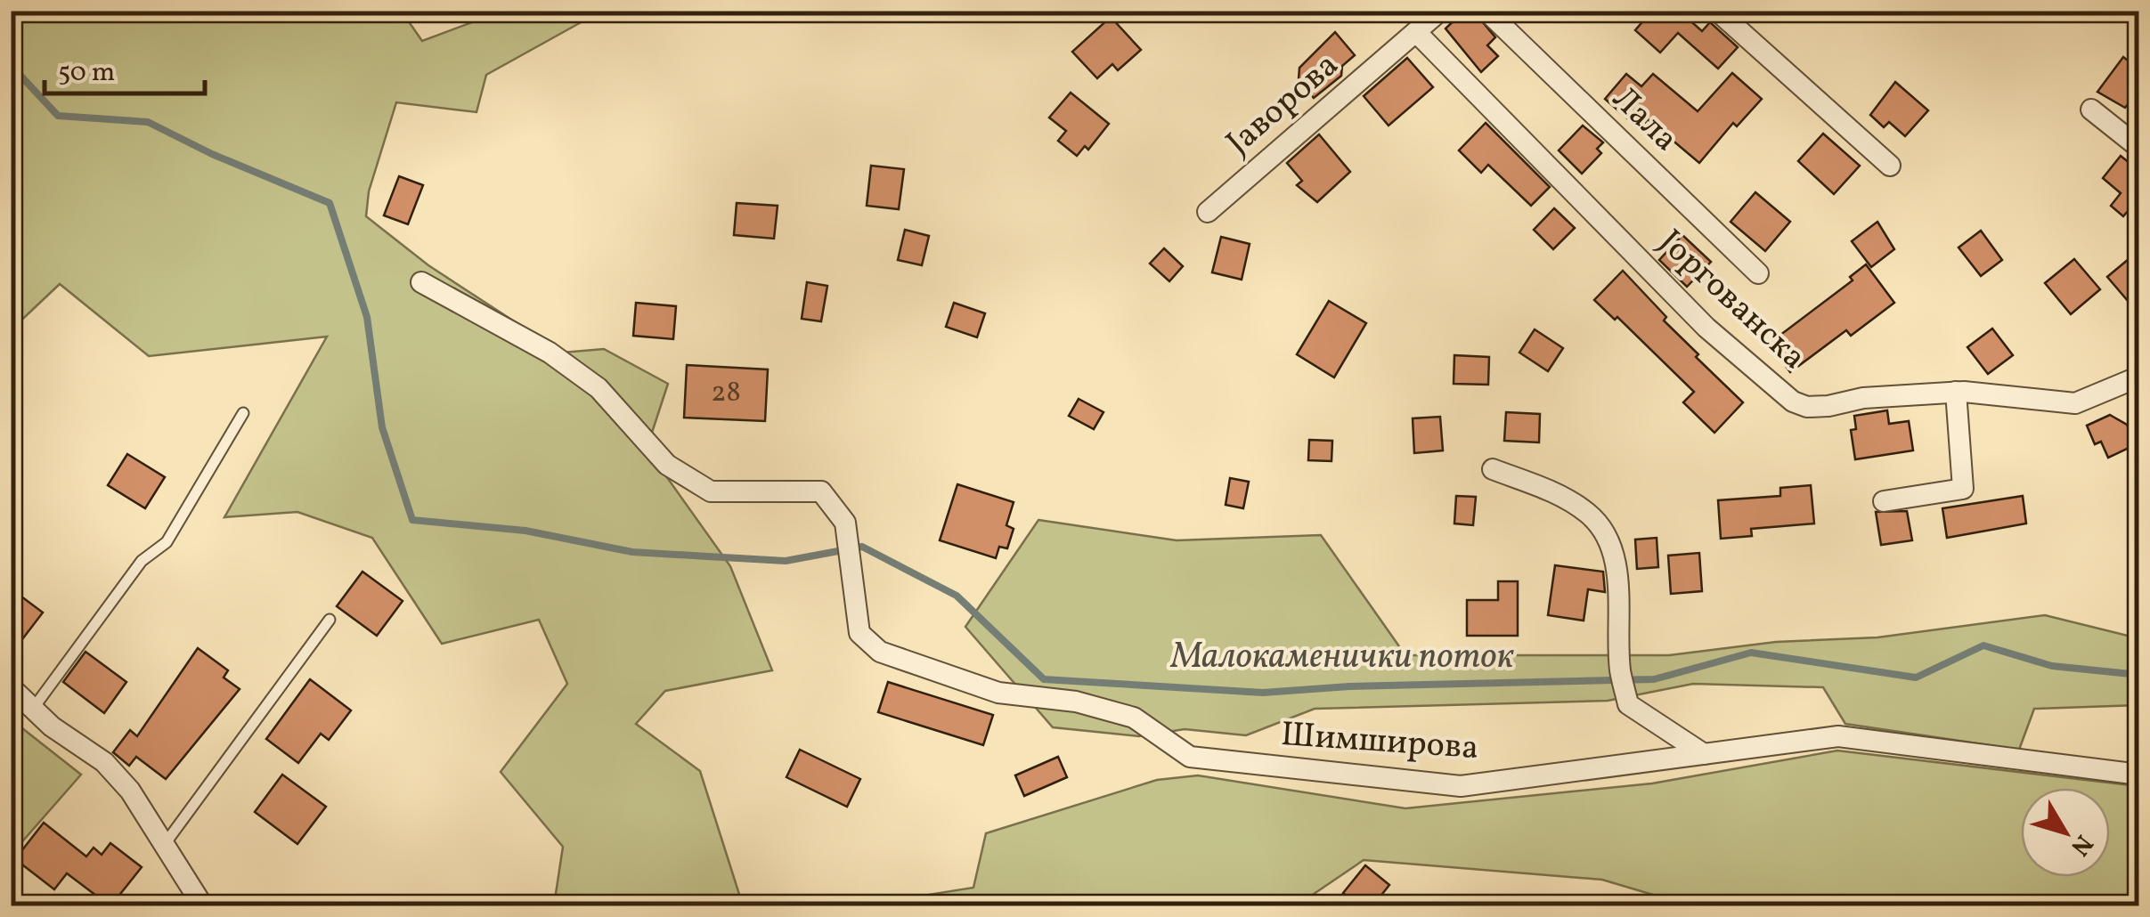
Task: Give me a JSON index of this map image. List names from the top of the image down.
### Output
{
  "streets": {
    "street": [
      "Јаворова",
      "Лала",
      "Јоргованска",
      "Шимширова"
    ]
  },
  "crossings": [
    ["Јаворова", "Јоргованска"]
  ],
  "water": ["Малокаменички поток"],
  "house_numbers": ["28"],
  "scale_bar": "50 m",
  "north": "bottom right"
}
